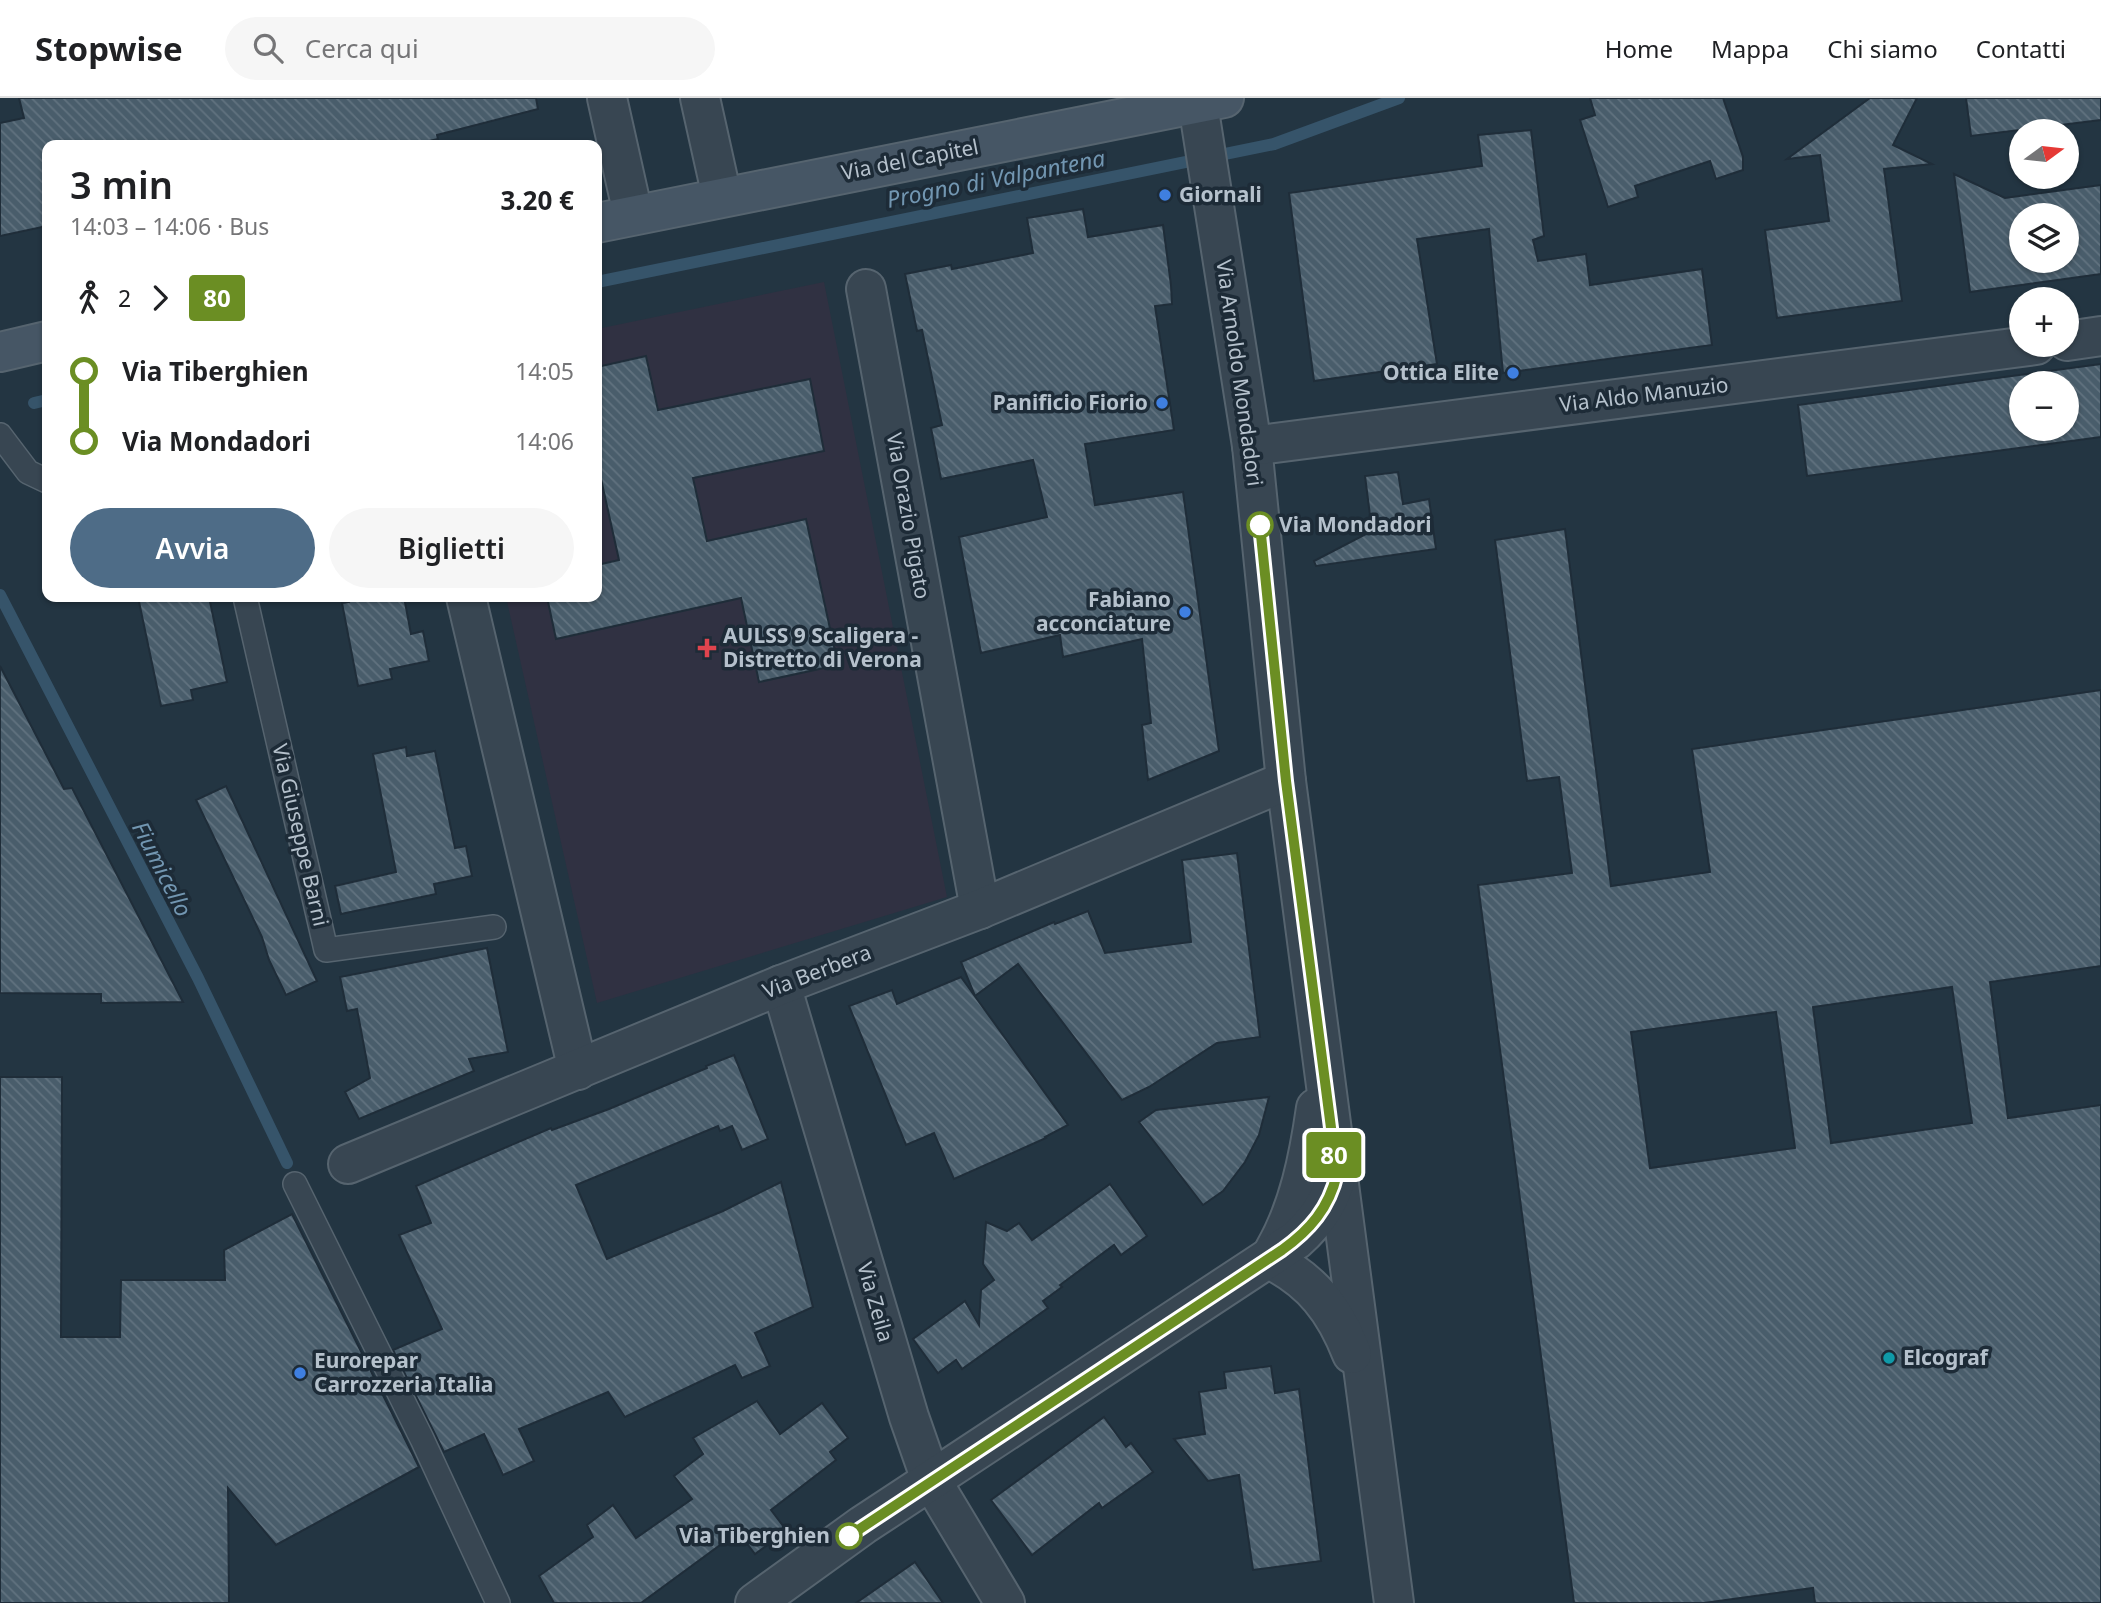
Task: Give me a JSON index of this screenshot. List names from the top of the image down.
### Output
{
  "streets": {
    "street": [
      "Via del Capitel",
      "Via Arnoldo Mondadori",
      "Via Aldo Manuzio",
      "Via Orazio Pigato",
      "Via Berbera",
      "Via Zeila"
    ],
    "lane": ["Via Giuseppe Barni"]
  },
  "crossings": [
    ["Via del Capitel", "Via Arnoldo Mondadori"],
    ["Via Arnoldo Mondadori", "Via Aldo Manuzio"],
    ["Via Arnoldo Mondadori", "Via Berbera"],
    ["Via Orazio Pigato", "Via Berbera"],
    ["Via Berbera", "Via Zeila"]
  ],
  "water": ["Progno di Valpantena", "Fiumicello"],
  "places": {
    "other": [
      "Giornali",
      "Ottica Elite",
      "Panificio Fiorio",
      "Via Mondadori",
      "Fabiano acconciature",
      "Elcograf",
      "Eurorepar Carrozzeria Italia",
      "Via Tiberghien"
    ],
    "health": ["AULSS 9 Scaligera - Distretto di Verona"]
  },
  "lines": ["bus line 80"],
  "north": "right",
  "page": {
    "header": "Stopwise",
    "search": "Cerca qui",
    "nav": [
      "Home",
      "Mappa",
      "Chi siamo",
      "Contatti"
    ],
    "on_map": "80",
    "map_buttons": ["+", "−"],
    "heading": ["3 min", "14:03 – 14:06 · Bus", "3.20 €"],
    "legs": ["2", "80"],
    "list": [
      {
        "name": "Via Tiberghien",
        "value": "14:05"
      },
      {
        "name": "Via Mondadori",
        "value": "14:06"
      }
    ],
    "buttons": ["Avvia", "Biglietti"]
  }
}
